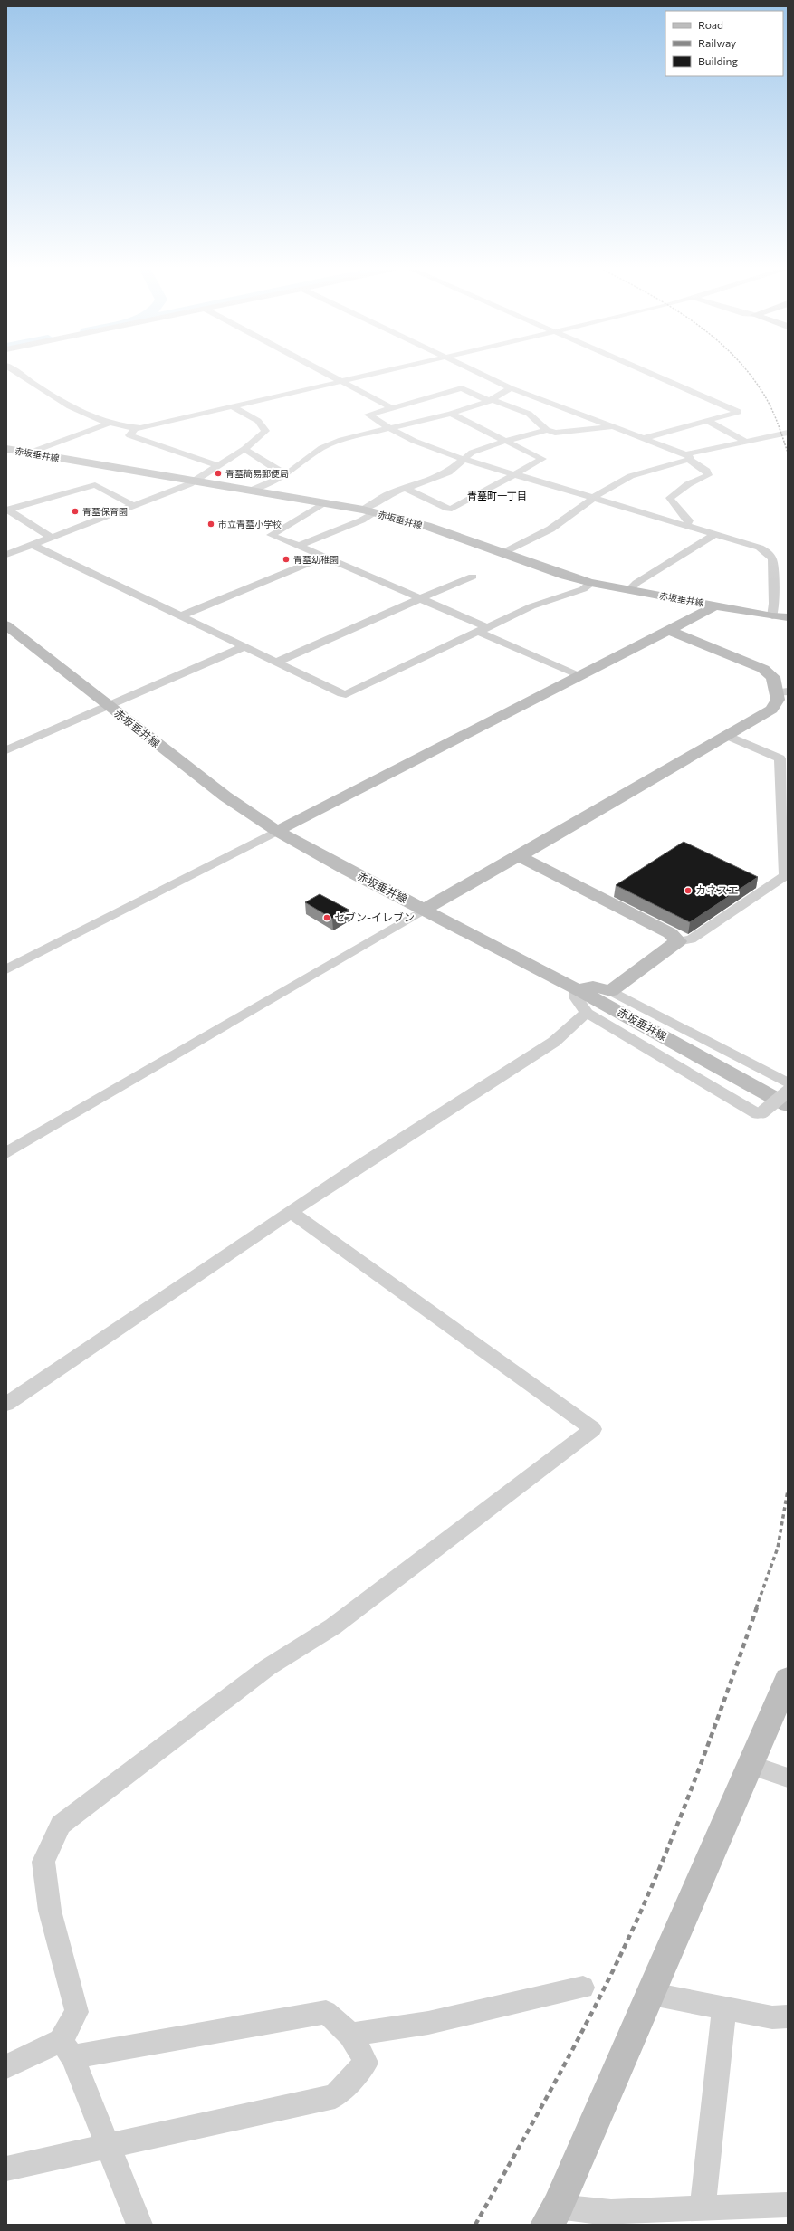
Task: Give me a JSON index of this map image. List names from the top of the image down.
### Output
{
  "streets": {
    "main road": ["赤坂垂井線"]
  },
  "districts": ["青墓町一丁目"],
  "places": [
    "青墓簡易郵便局",
    "青墓保育園",
    "市立青墓小学校",
    "青墓幼稚園",
    "カネスエ",
    "セブン-イレブン"
  ],
  "legend": ["Road", "Railway", "Building"]
}
